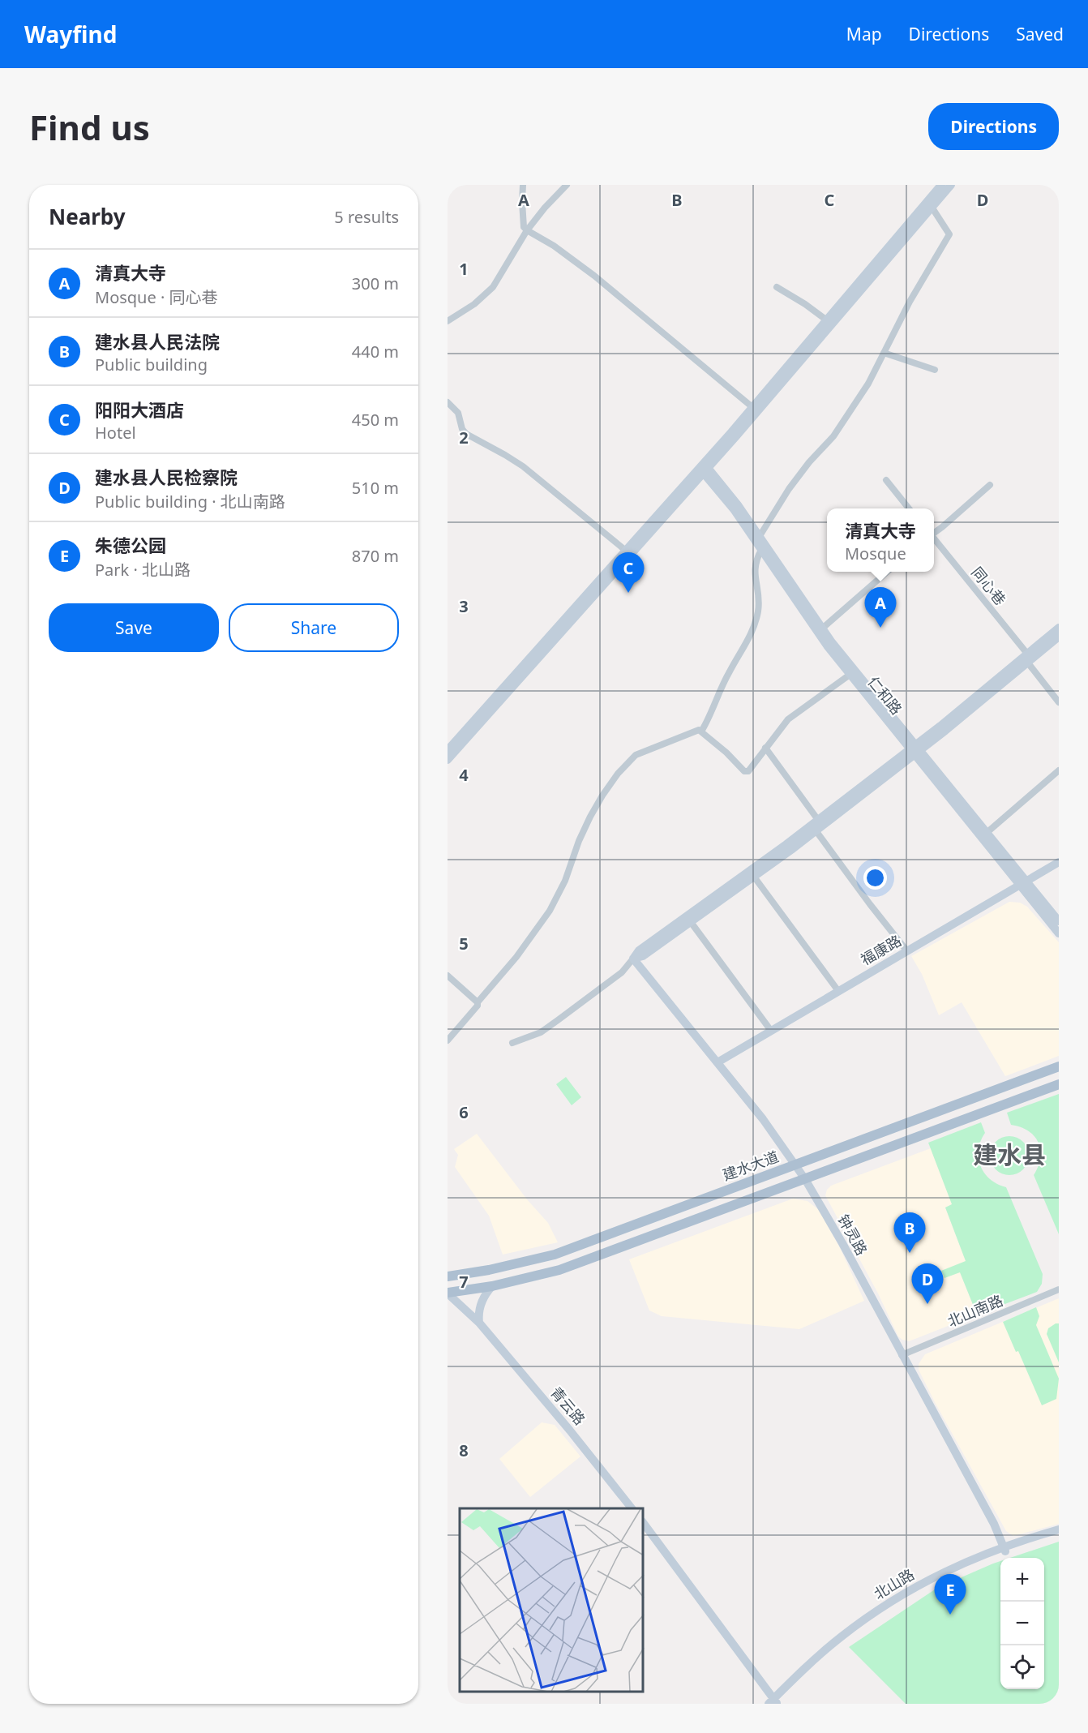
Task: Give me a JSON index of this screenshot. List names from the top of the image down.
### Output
{
  "streets": {
    "main road": ["建水大道"],
    "street": [
      "同心巷",
      "仁和路",
      "福康路",
      "钟灵路",
      "北山南路",
      "青云路",
      "北山路"
    ]
  },
  "crossings": [
    ["仁和路", "福康路"],
    ["福康路", "钟灵路"],
    ["建水大道", "钟灵路"],
    ["钟灵路", "北山南路"],
    ["钟灵路", "北山路"]
  ],
  "districts": ["建水县"],
  "page": {
    "header": "Wayfind",
    "nav": ["Map", "Directions", "Saved"],
    "buttons": [
      "Directions",
      ["Save", "Share"]
    ],
    "title": "Find us",
    "heading": ["Nearby", "5 results"],
    "list": [
      {
        "mark": "A",
        "name": "清真大寺",
        "note": "Mosque · 同心巷",
        "value": "300 m"
      },
      {
        "mark": "B",
        "name": "建水县人民法院",
        "note": "Public building",
        "value": "440 m"
      },
      {
        "mark": "C",
        "name": "阳阳大酒店",
        "note": "Hotel",
        "value": "450 m"
      },
      {
        "mark": "D",
        "name": "建水县人民检察院",
        "note": "Public building · 北山南路",
        "value": "510 m"
      },
      {
        "mark": "E",
        "name": "朱德公园",
        "note": "Park · 北山路",
        "value": "870 m"
      }
    ],
    "popup": ["清真大寺", "Mosque"],
    "pins": [
      "C",
      "A",
      "B",
      "D",
      "E"
    ],
    "map_buttons": ["+", "−"]
  },
  "grid": {
    "columns": [
      "A",
      "B",
      "C",
      "D"
    ],
    "rows": [
      "1",
      "2",
      "3",
      "4",
      "5",
      "6",
      "7",
      "8"
    ]
  }
}
